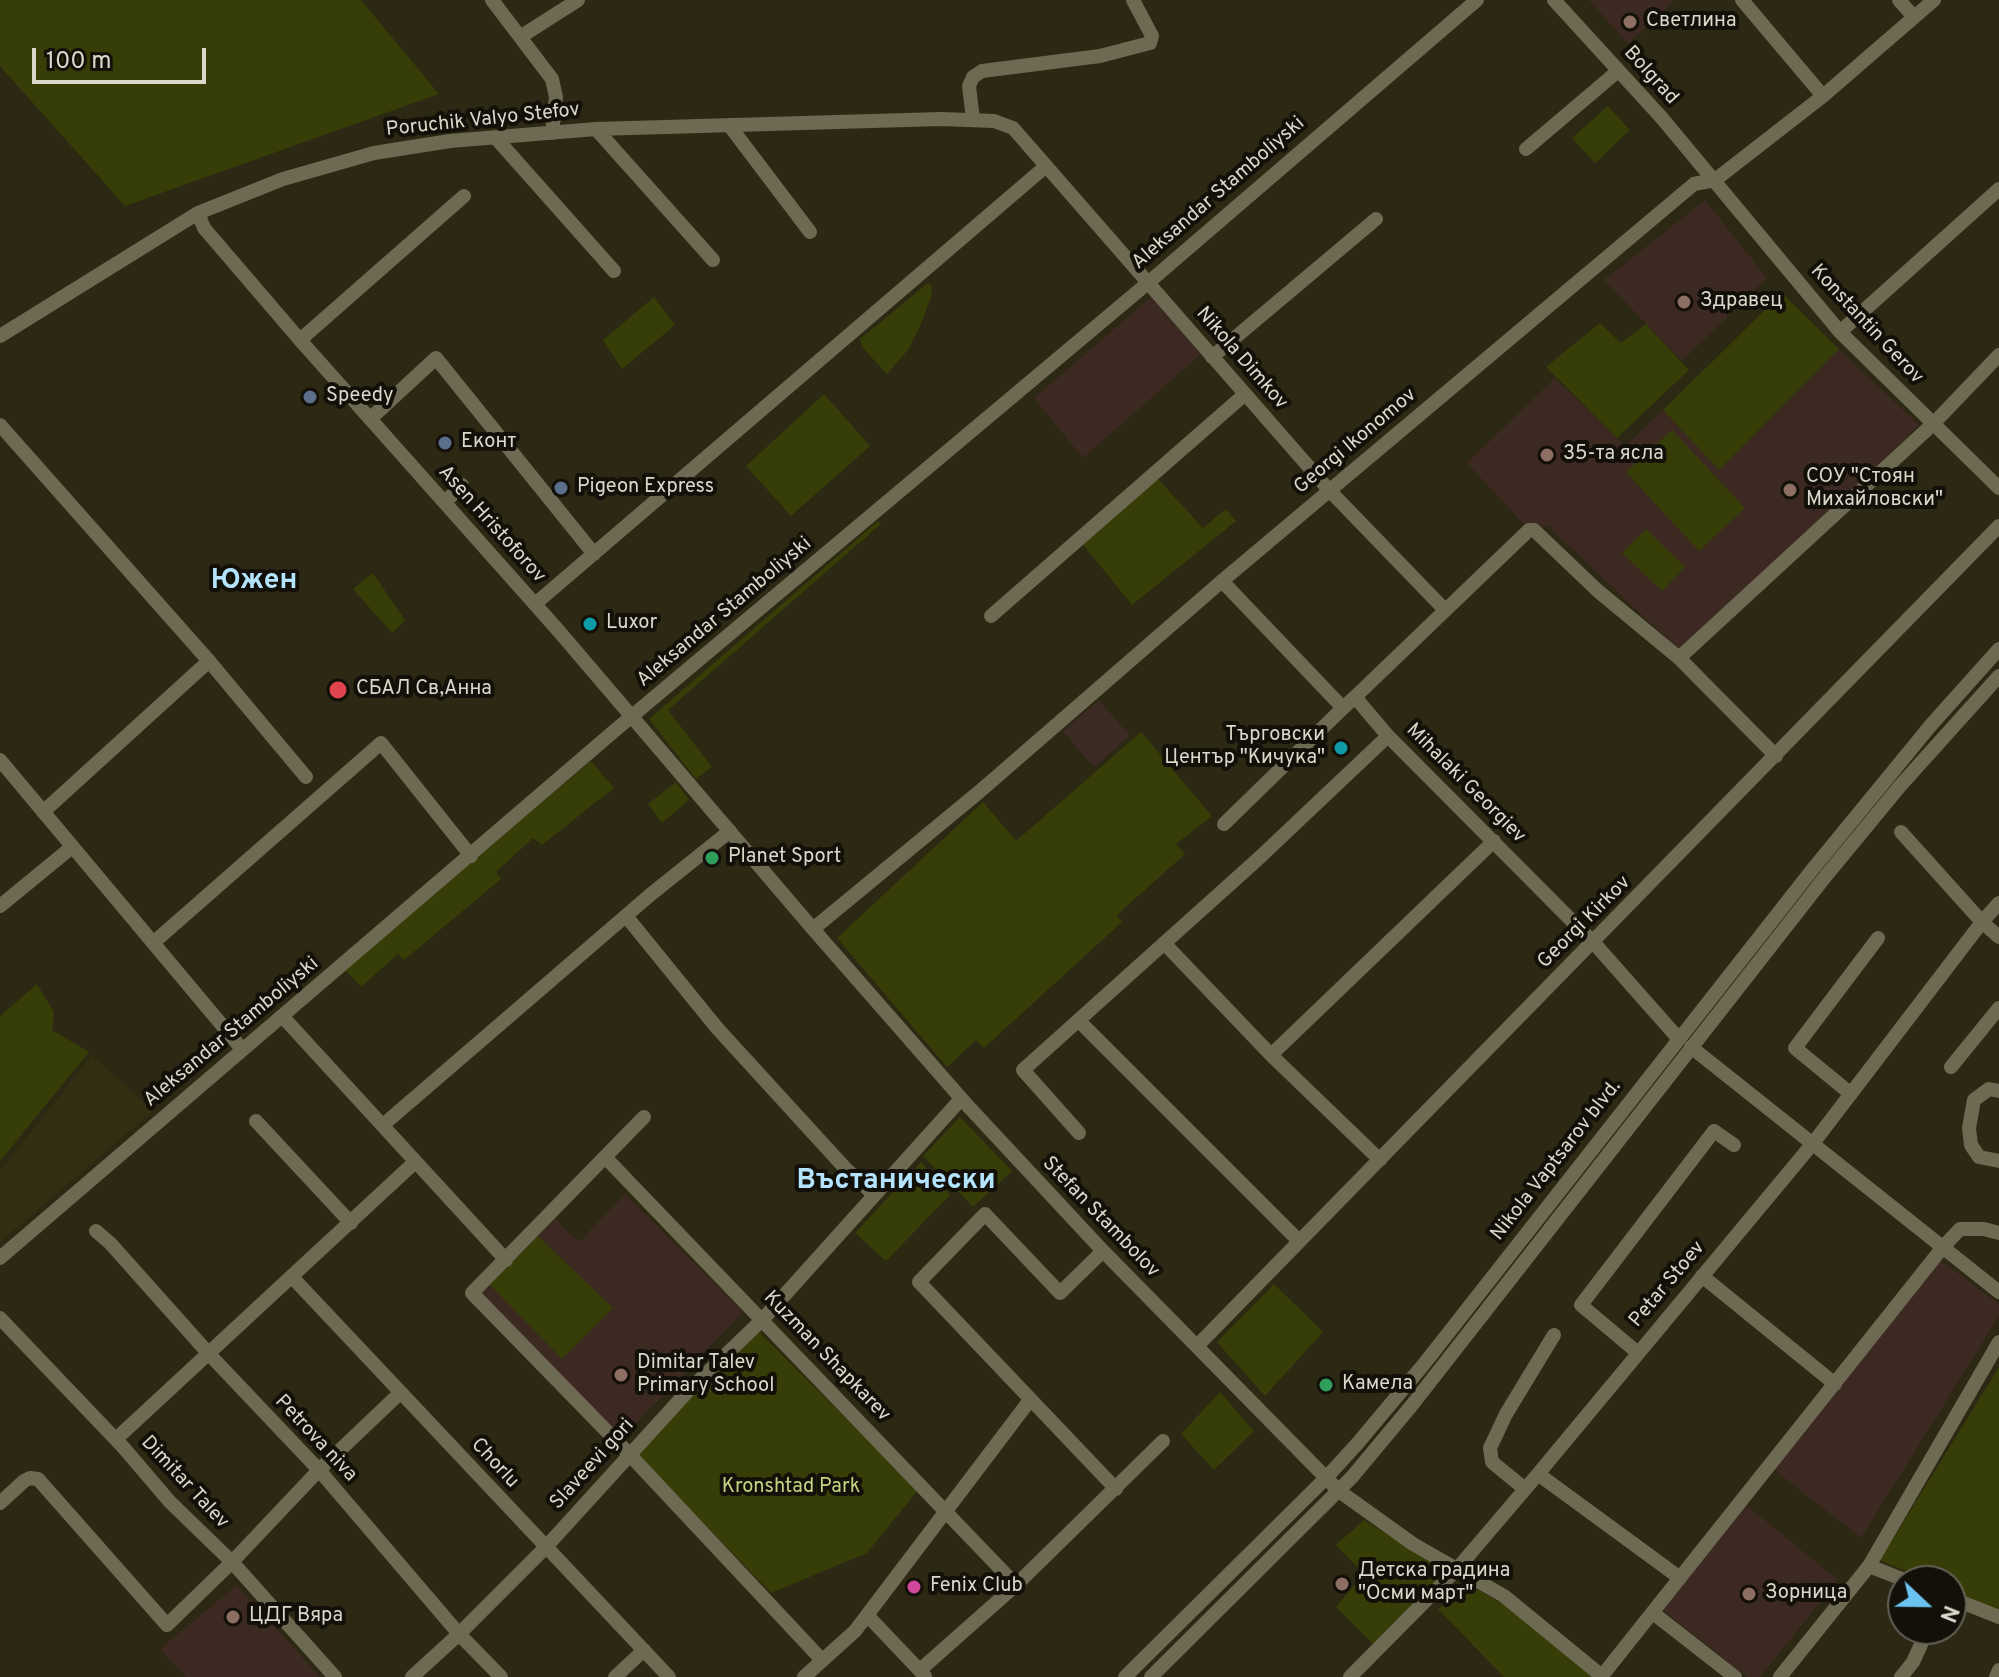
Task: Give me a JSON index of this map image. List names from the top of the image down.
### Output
{
  "streets": {
    "street": [
      "Bolgrad",
      "Poruchik Valyo Stefov",
      "Aleksandar Stamboliyski",
      "Konstantin Gerov",
      "Nikola Dimkov",
      "Georgi Ikonomov",
      "Asen Hristoforov",
      "Mihalaki Georgiev",
      "Georgi Kirkov",
      "Nikola Vaptsarov blvd.",
      "Stefan Stambolov",
      "Petar Stoev",
      "Kuzman Shapkarev",
      "Petrova niva",
      "Chorlu",
      "Slaveevi gori",
      "Dimitar Talev"
    ]
  },
  "crossings": [
    ["Bolgrad", "Konstantin Gerov"],
    ["Bolgrad", "Georgi Ikonomov"],
    ["Poruchik Valyo Stefov", "Nikola Dimkov"],
    ["Poruchik Valyo Stefov", "Asen Hristoforov"],
    ["Aleksandar Stamboliyski", "Nikola Dimkov"],
    ["Aleksandar Stamboliyski", "Asen Hristoforov"],
    ["Aleksandar Stamboliyski", "Stefan Stambolov"],
    ["Konstantin Gerov", "Georgi Ikonomov"],
    ["Nikola Dimkov", "Georgi Ikonomov"],
    ["Georgi Ikonomov", "Stefan Stambolov"],
    ["Asen Hristoforov", "Stefan Stambolov"],
    ["Mihalaki Georgiev", "Georgi Kirkov"],
    ["Mihalaki Georgiev", "Nikola Vaptsarov blvd."],
    ["Mihalaki Georgiev", "Petar Stoev"],
    ["Georgi Kirkov", "Stefan Stambolov"],
    ["Nikola Vaptsarov blvd.", "Stefan Stambolov"],
    ["Stefan Stambolov", "Petar Stoev"],
    ["Stefan Stambolov", "Slaveevi gori"],
    ["Kuzman Shapkarev", "Slaveevi gori"],
    ["Petrova niva", "Slaveevi gori"],
    ["Chorlu", "Slaveevi gori"]
  ],
  "districts": ["Южен", "Въстанически"],
  "parks": ["Kronshtad Park"],
  "places": [
    "Светлина",
    "Здравец",
    "Speedy",
    "Еконт",
    "35-та ясла",
    "Pigeon Express",
    "СОУ \"Стоян Михайловски\"",
    "Luxor",
    "СБАЛ Св,Анна",
    "Търговски Център \"Кичука\"",
    "Planet Sport",
    "Dimitar Talev Primary School",
    "Камела",
    "Детска градина \"Осми март\"",
    "Fenix Club",
    "Зорница",
    "ЦДГ Вяра"
  ],
  "scale_bar": "100 m",
  "north": "right"
}
